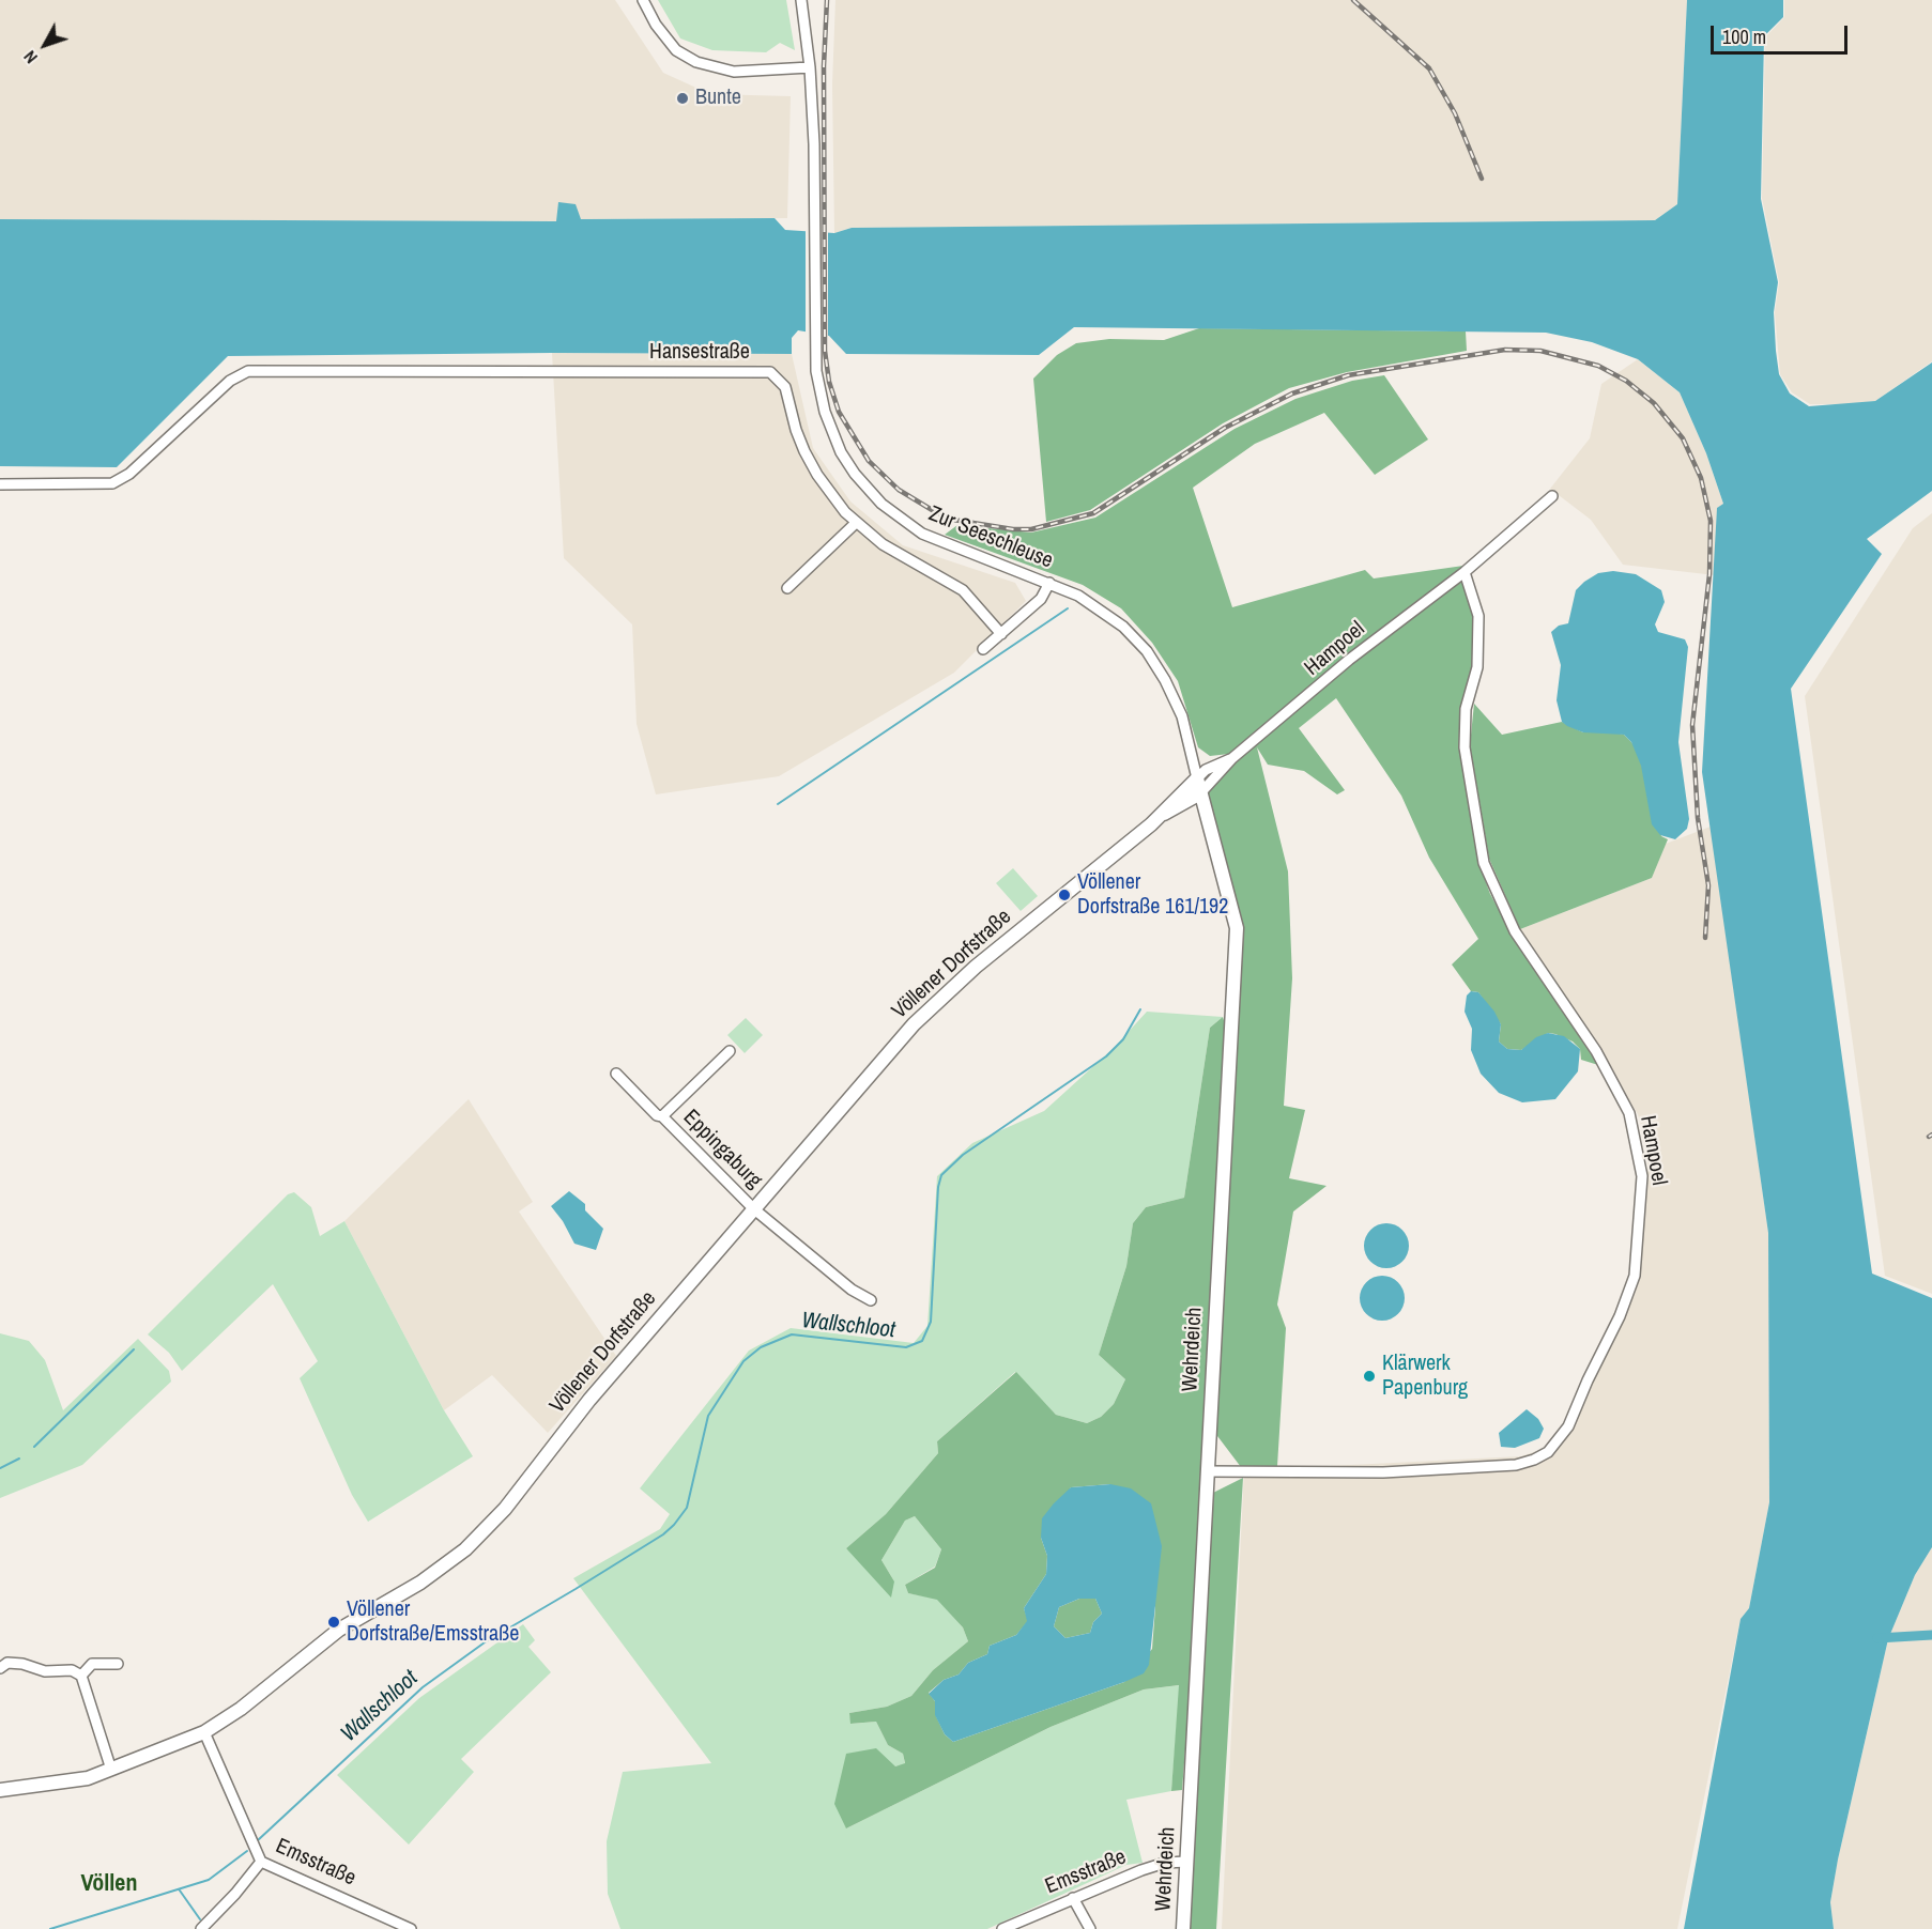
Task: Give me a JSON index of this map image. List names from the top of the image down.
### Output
{
  "streets": {
    "street": [
      "Hansestraße",
      "Zur Seeschleuse",
      "Hampoel",
      "Völlener Dorfstraße",
      "Eppingaburg",
      "Wehrdeich",
      "Emsstraße"
    ]
  },
  "crossings": [
    ["Zur Seeschleuse", "Hampoel"],
    ["Zur Seeschleuse", "Völlener Dorfstraße"],
    ["Zur Seeschleuse", "Wehrdeich"],
    ["Hampoel", "Völlener Dorfstraße"],
    ["Hampoel", "Wehrdeich"],
    ["Völlener Dorfstraße", "Eppingaburg"],
    ["Völlener Dorfstraße", "Wehrdeich"],
    ["Völlener Dorfstraße", "Emsstraße"],
    ["Wehrdeich", "Emsstraße"]
  ],
  "districts": ["Völlen"],
  "water": ["Wallschloot"],
  "places": [
    "Bunte",
    "Völlener Dorfstraße 161/192",
    "Klärwerk Papenburg",
    "Völlener Dorfstraße/Emsstraße"
  ],
  "scale_bar": "100 m",
  "north": "bottom left"
}
